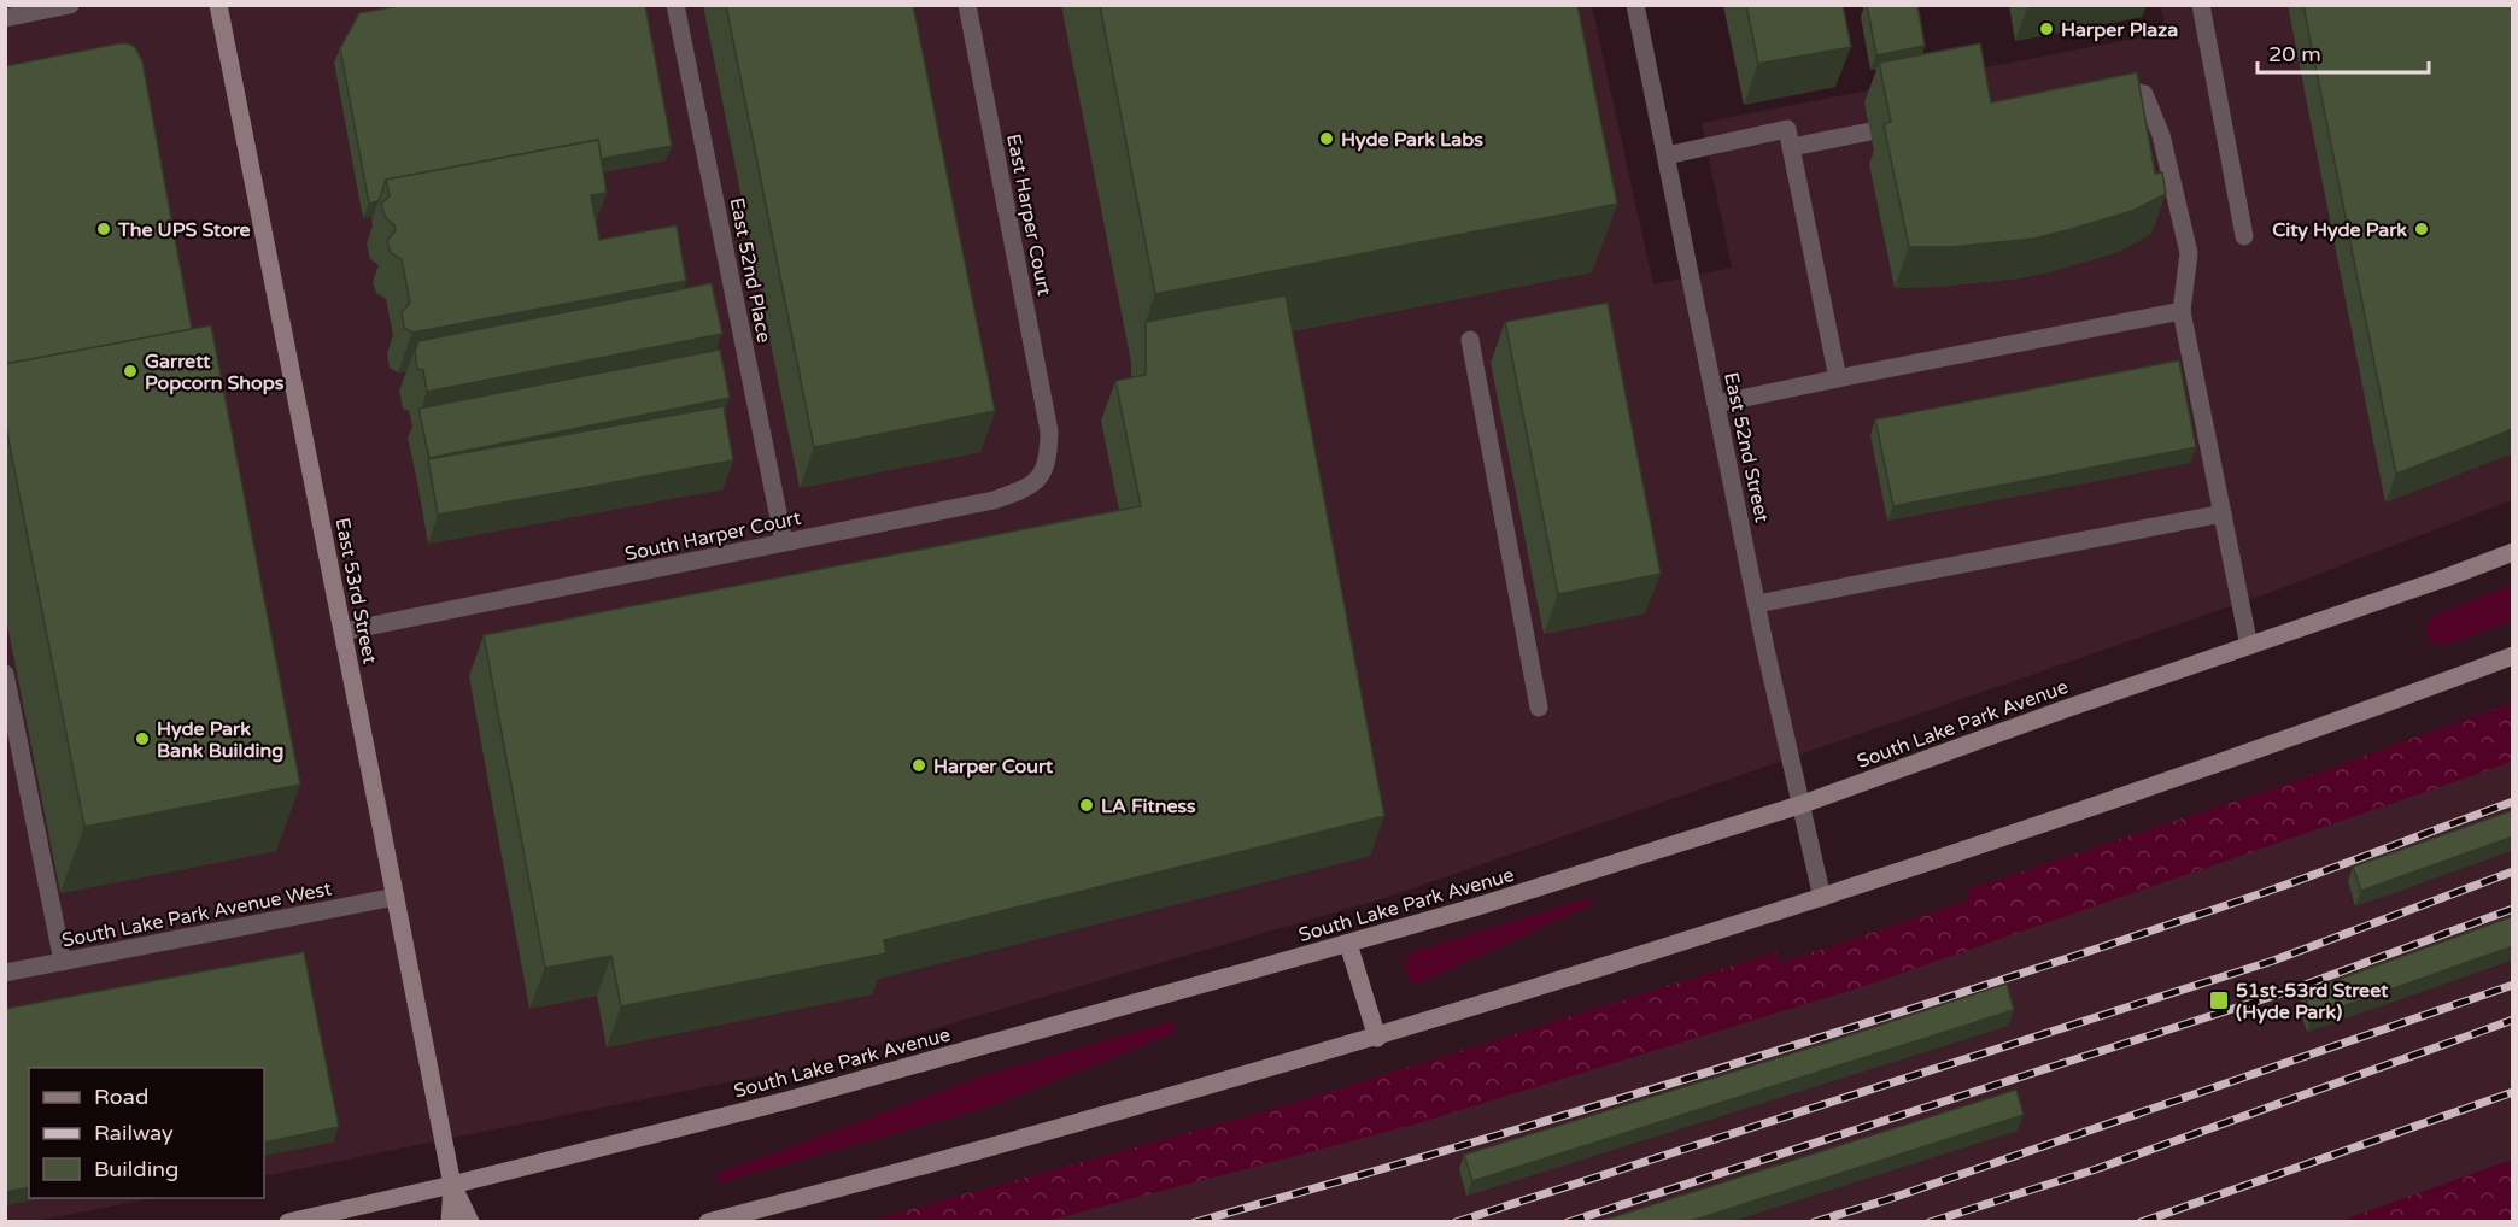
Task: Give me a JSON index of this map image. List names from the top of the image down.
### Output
{
  "streets": {
    "main road": ["East 53rd Street", "South Lake Park Avenue"],
    "street": [
      "East Harper Court",
      "East 52nd Place",
      "East 52nd Street",
      "South Harper Court",
      "South Lake Park Avenue West"
    ]
  },
  "crossings": [
    ["East Harper Court", "South Harper Court"],
    ["East 52nd Place", "South Harper Court"],
    ["East 52nd Street", "South Lake Park Avenue"],
    ["South Harper Court", "East 53rd Street"],
    ["East 53rd Street", "South Lake Park Avenue"],
    ["East 53rd Street", "South Lake Park Avenue West"]
  ],
  "places": {
    "other": [
      "Harper Plaza",
      "Hyde Park Labs",
      "The UPS Store",
      "City Hyde Park",
      "Garrett Popcorn Shops",
      "Hyde Park Bank Building",
      "Harper Court",
      "LA Fitness"
    ],
    "transit": ["51st-53rd Street (Hyde Park)"]
  },
  "legend": ["Road", "Railway", "Building"],
  "scale_bar": "20 m"
}
